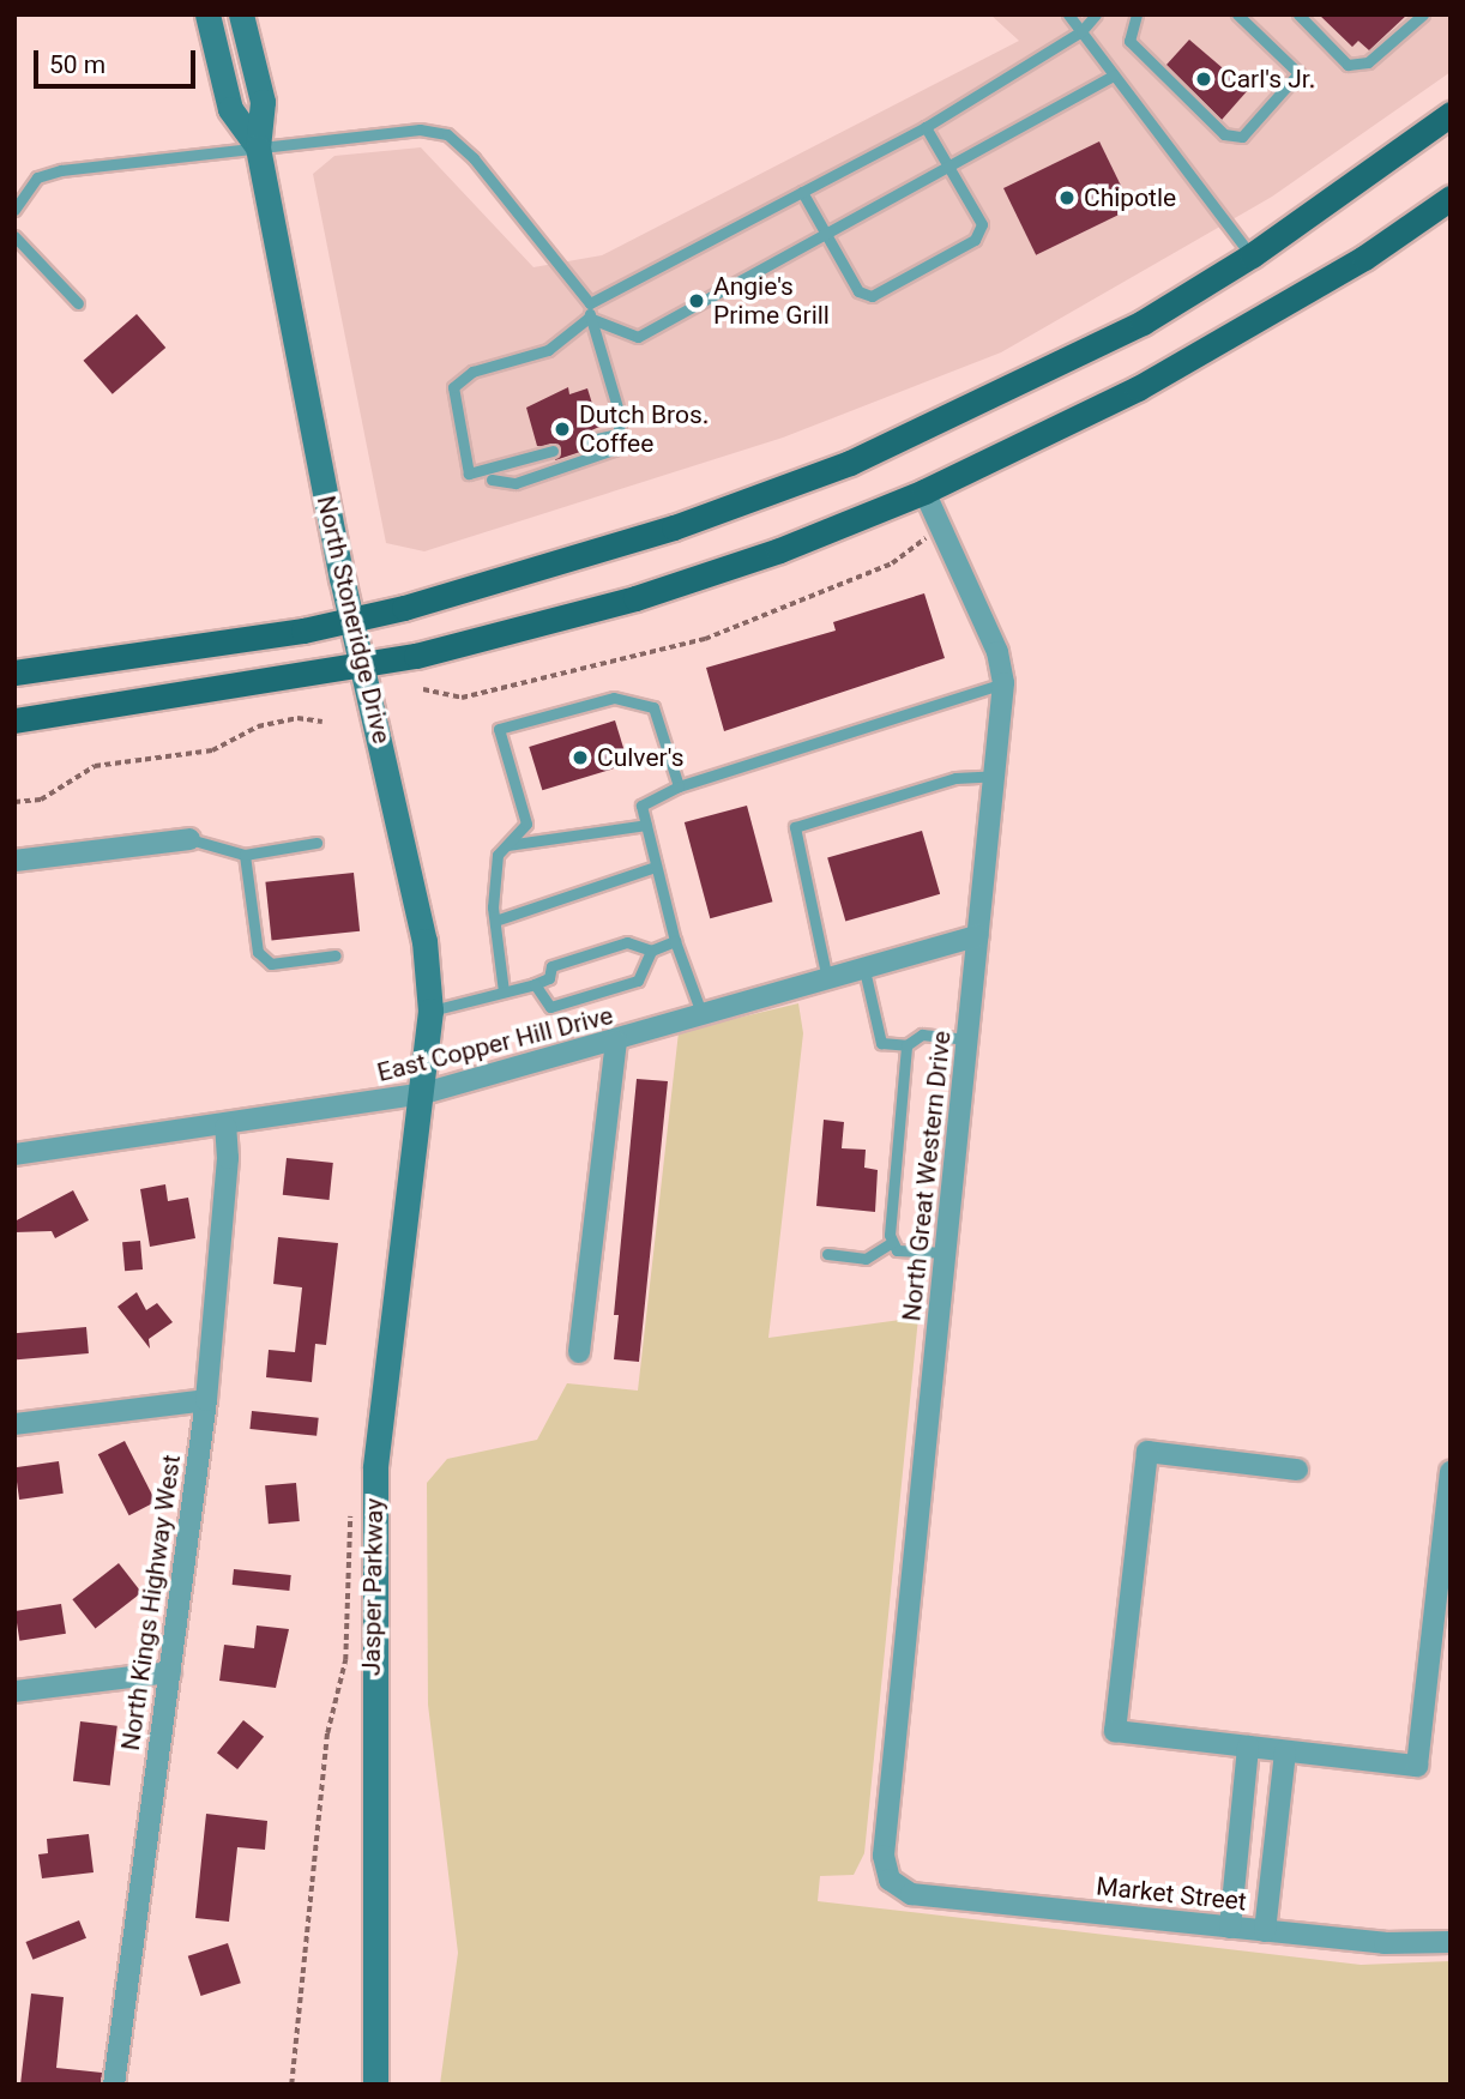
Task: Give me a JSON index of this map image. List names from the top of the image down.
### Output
{
  "streets": {
    "main road": ["North Stoneridge Drive", "Jasper Parkway"],
    "street": [
      "East Copper Hill Drive",
      "North Great Western Drive",
      "North Kings Highway West",
      "Market Street"
    ]
  },
  "crossings": [
    ["North Stoneridge Drive", "East Copper Hill Drive"],
    ["North Stoneridge Drive", "Jasper Parkway"],
    ["East Copper Hill Drive", "North Great Western Drive"],
    ["East Copper Hill Drive", "Jasper Parkway"],
    ["East Copper Hill Drive", "North Kings Highway West"],
    ["North Great Western Drive", "Market Street"]
  ],
  "places": [
    "Carl's Jr.",
    "Chipotle",
    "Angie's Prime Grill",
    "Dutch Bros. Coffee",
    "Culver's"
  ],
  "scale_bar": "50 m"
}
